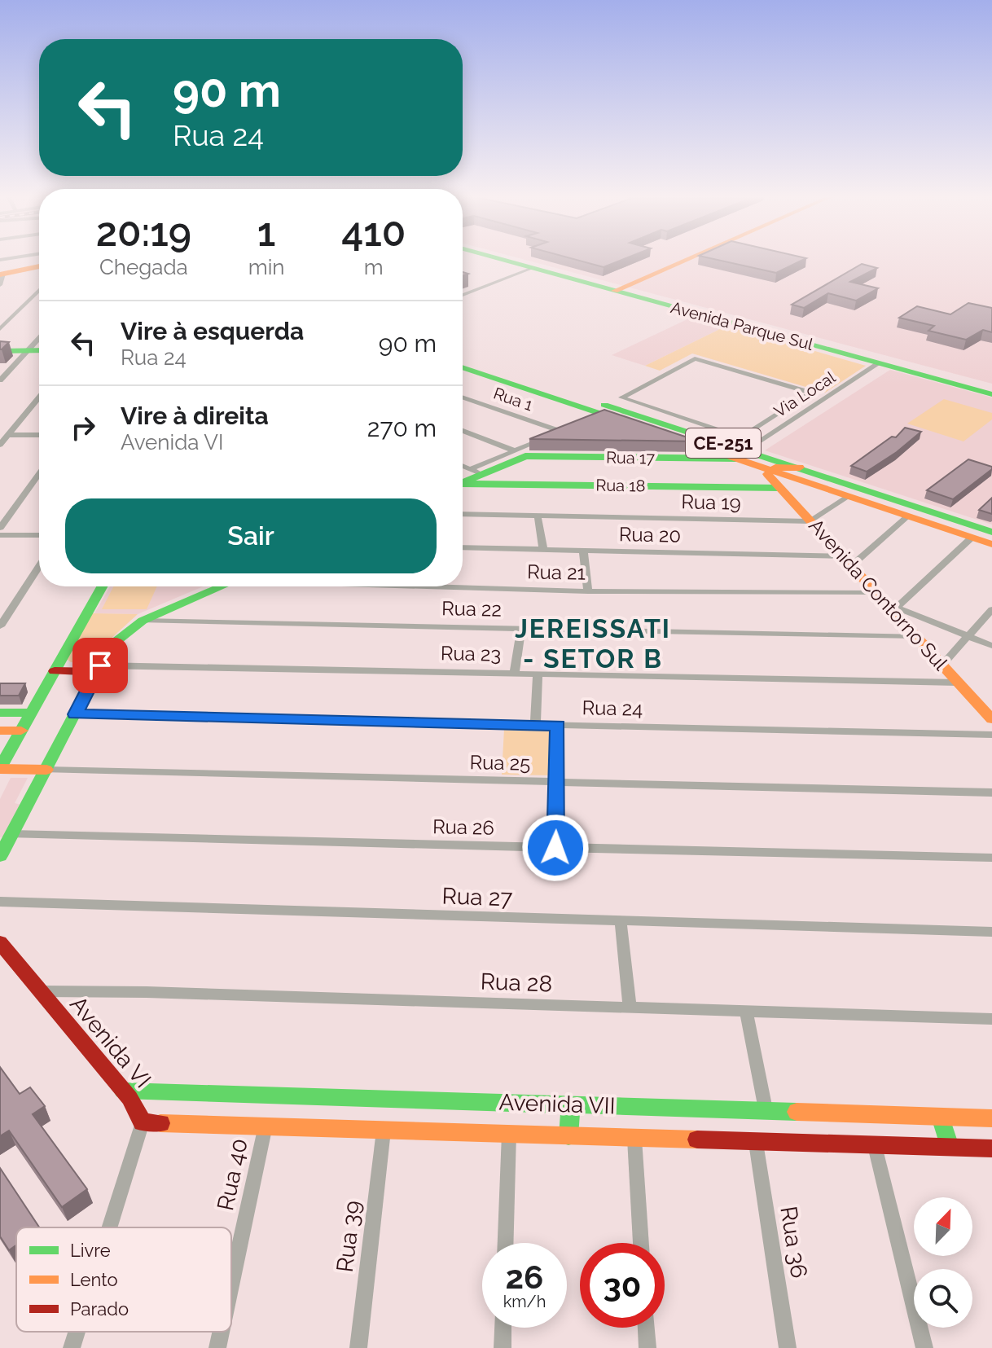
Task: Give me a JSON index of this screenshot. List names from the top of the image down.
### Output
{
  "streets": {
    "street": [
      "Avenida Parque Sul",
      "Via Local",
      "Rua 1",
      "CE-251",
      "Rua 17",
      "Rua 18",
      "Rua 19",
      "Rua 20",
      "Rua 21",
      "Avenida Contorno Sul",
      "Rua 22",
      "Rua 23",
      "Rua 24",
      "Rua 25",
      "Rua 26",
      "Rua 27",
      "Rua 28",
      "Avenida VI",
      "Avenida VII",
      "Rua 40",
      "Rua 39",
      "Rua 36"
    ]
  },
  "crossings": [
    ["Avenida Parque Sul", "Via Local"],
    ["Via Local", "CE-251"],
    ["Via Local", "Rua 17"],
    ["CE-251", "Rua 17"],
    ["CE-251", "Avenida Contorno Sul"],
    ["Rua 18", "Avenida Contorno Sul"],
    ["Rua 19", "Avenida Contorno Sul"],
    ["Rua 20", "Avenida Contorno Sul"],
    ["Rua 21", "Avenida Contorno Sul"],
    ["Avenida Contorno Sul", "Rua 22"],
    ["Avenida Contorno Sul", "Rua 23"],
    ["Rua 28", "Avenida VI"],
    ["Avenida VI", "Avenida VII"],
    ["Avenida VII", "Rua 40"],
    ["Avenida VII", "Rua 39"],
    ["Avenida VII", "Rua 36"]
  ],
  "districts": ["JEREISSATI - SETOR B"],
  "legend": ["Livre", "Lento", "Parado"],
  "north": "top right",
  "page": {
    "turn": ["90 m", "Rua 24"],
    "eta": [
      "20:19",
      "Chegada",
      "1",
      "min",
      "410",
      "m"
    ],
    "list": [
      {
        "name": "Vire à esquerda",
        "note": "Rua 24",
        "value": "90 m"
      },
      {
        "name": "Vire à direita",
        "note": "Avenida VI",
        "value": "270 m"
      }
    ],
    "buttons": "Sair",
    "speed": "26 km/h",
    "limit": "30"
  }
}
